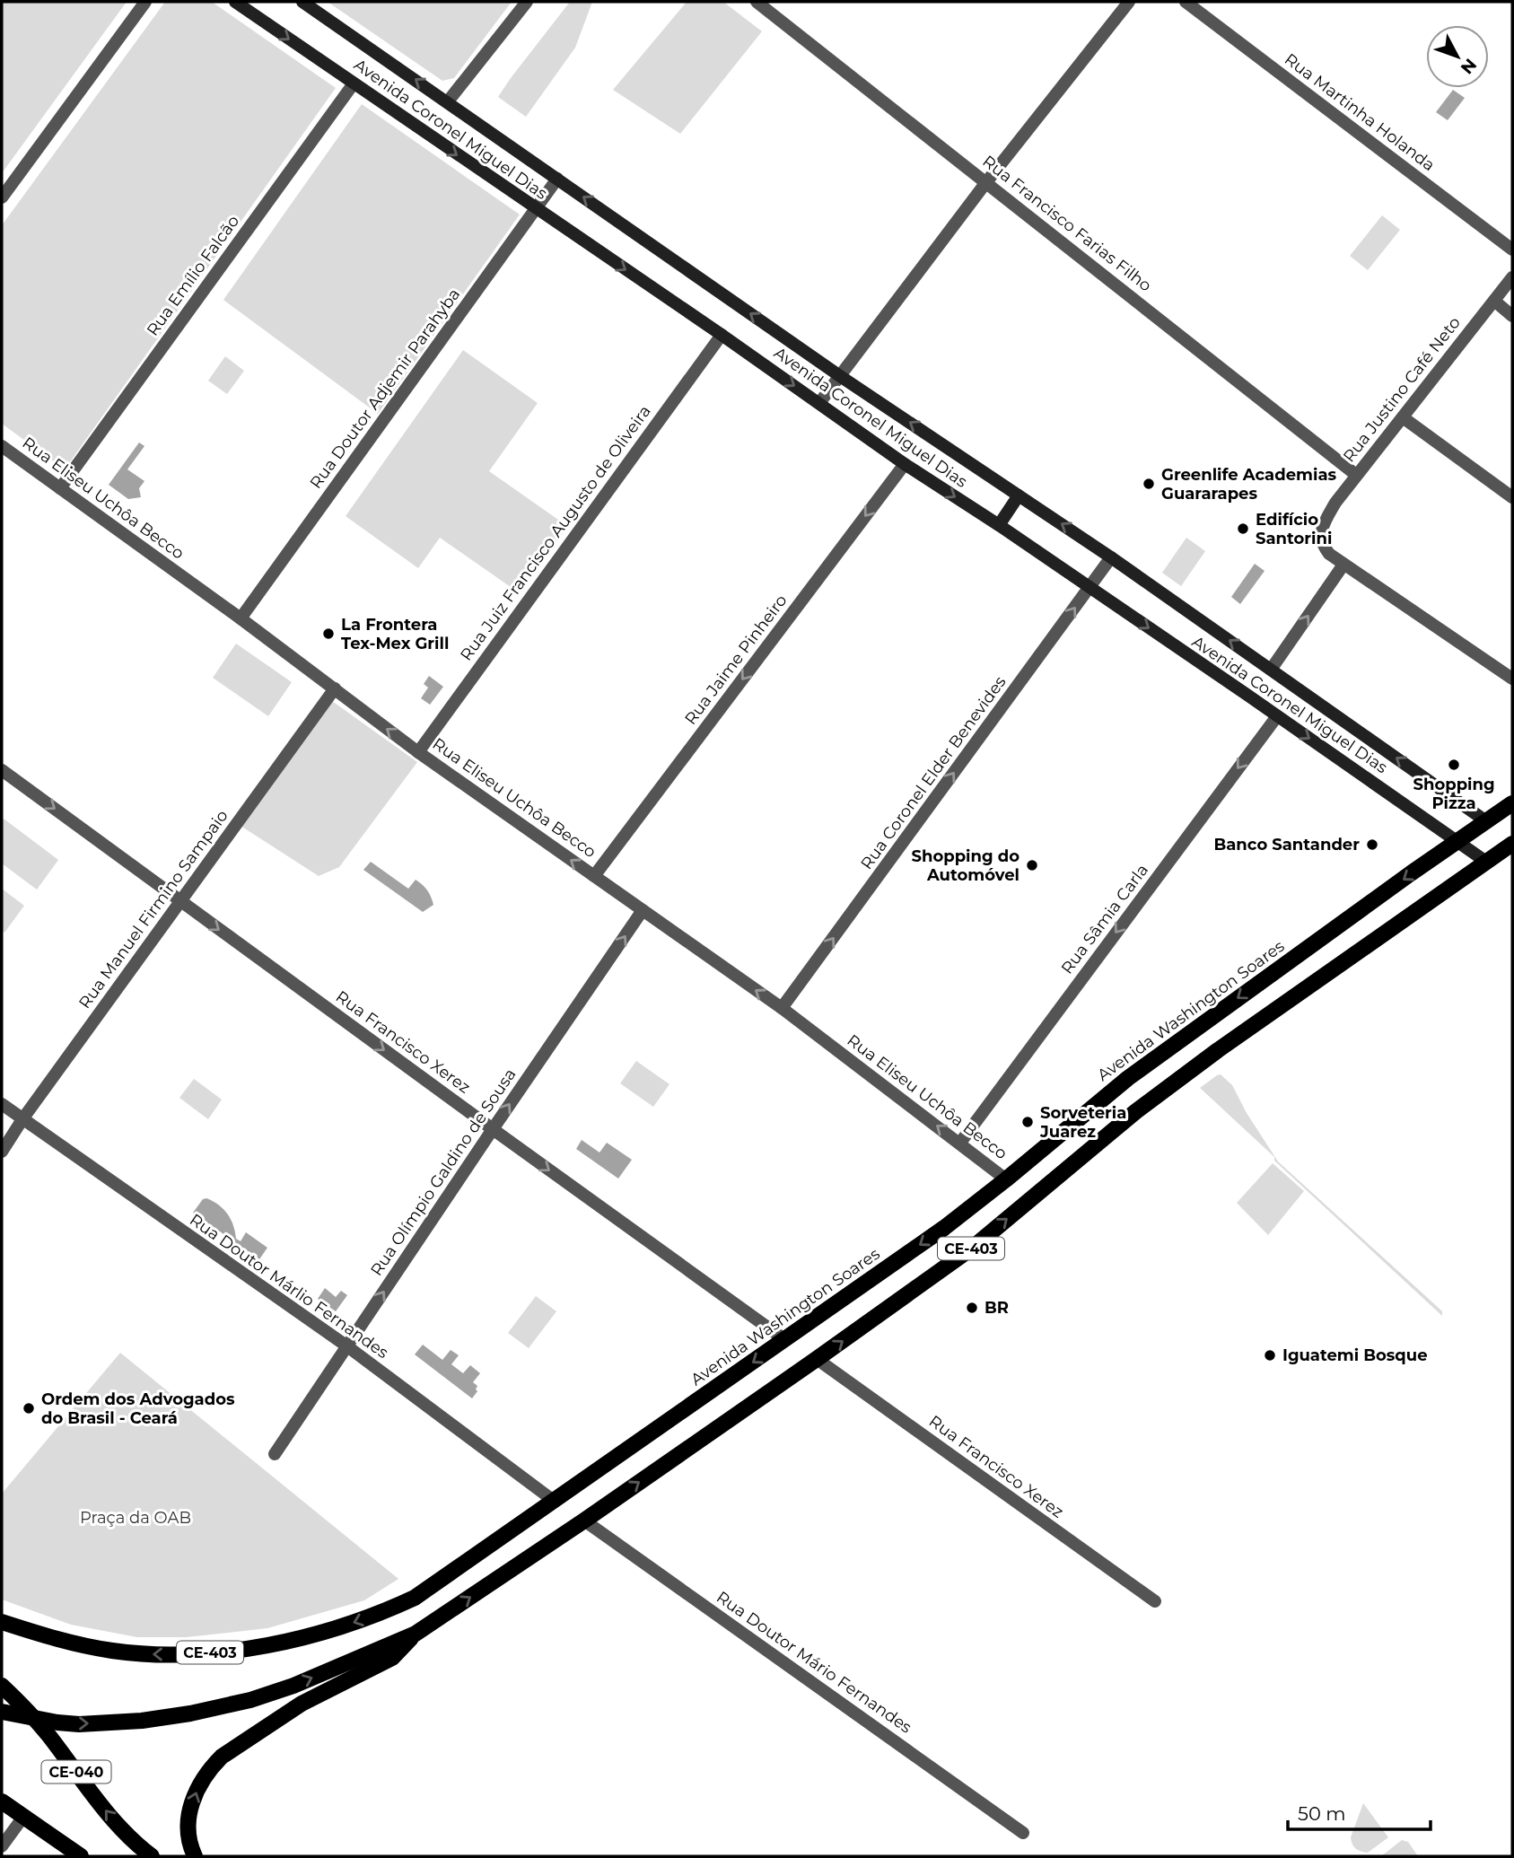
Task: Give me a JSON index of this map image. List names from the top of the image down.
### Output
{
  "streets": {
    "main road": [
      "Avenida Coronel Miguel Dias",
      "Avenida Washington Soares",
      "CE-403",
      "CE-040"
    ],
    "street": [
      "Rua Martinha Holanda",
      "Rua Francisco Farias Filho",
      "Rua Emílio Falcão",
      "Rua Doutor Adjemir Parahyba",
      "Rua Justino Café Neto",
      "Rua Eliseu Uchôa Becco",
      "Rua Juiz Francisco Augusto de Oliveira",
      "Rua Jaime Pinheiro",
      "Rua Coronel Elder Benevides",
      "Rua Manuel Firmino Sampaio",
      "Rua Sâmia Carla",
      "Rua Francisco Xerez",
      "Rua Olímpio Galdino de Sousa",
      "Rua Doutor Márlio Fernandes",
      "Rua Doutor Mário Fernandes"
    ]
  },
  "crossings": [
    ["Avenida Coronel Miguel Dias", "Rua Emílio Falcão"],
    ["Avenida Coronel Miguel Dias", "Rua Doutor Adjemir Parahyba"],
    ["Avenida Coronel Miguel Dias", "Rua Juiz Francisco Augusto de Oliveira"],
    ["Avenida Coronel Miguel Dias", "Rua Jaime Pinheiro"],
    ["Avenida Coronel Miguel Dias", "Rua Coronel Elder Benevides"],
    ["Avenida Coronel Miguel Dias", "Rua Sâmia Carla"],
    ["Avenida Coronel Miguel Dias", "Avenida Washington Soares"],
    ["Avenida Coronel Miguel Dias", "CE-403"],
    ["Rua Francisco Farias Filho", "Rua Justino Café Neto"],
    ["Rua Emílio Falcão", "Rua Eliseu Uchôa Becco"],
    ["Rua Doutor Adjemir Parahyba", "Rua Eliseu Uchôa Becco"],
    ["Rua Eliseu Uchôa Becco", "Rua Juiz Francisco Augusto de Oliveira"],
    ["Rua Eliseu Uchôa Becco", "Rua Jaime Pinheiro"],
    ["Rua Eliseu Uchôa Becco", "Rua Coronel Elder Benevides"],
    ["Rua Eliseu Uchôa Becco", "Rua Manuel Firmino Sampaio"],
    ["Rua Eliseu Uchôa Becco", "Rua Sâmia Carla"],
    ["Rua Eliseu Uchôa Becco", "Avenida Washington Soares"],
    ["Rua Eliseu Uchôa Becco", "Rua Olímpio Galdino de Sousa"],
    ["Rua Manuel Firmino Sampaio", "Rua Francisco Xerez"],
    ["Rua Manuel Firmino Sampaio", "Rua Doutor Márlio Fernandes"],
    ["Avenida Washington Soares", "Rua Francisco Xerez"],
    ["Avenida Washington Soares", "Rua Doutor Márlio Fernandes"],
    ["Rua Francisco Xerez", "Rua Olímpio Galdino de Sousa"],
    ["Rua Francisco Xerez", "CE-403"],
    ["Rua Olímpio Galdino de Sousa", "Rua Doutor Márlio Fernandes"],
    ["CE-403", "Rua Doutor Mário Fernandes"]
  ],
  "one_way": [
    "Rua Eliseu Uchôa Becco",
    "Rua Jaime Pinheiro",
    "Rua Coronel Elder Benevides",
    "Rua Sâmia Carla",
    "Rua Francisco Xerez",
    "Rua Olímpio Galdino de Sousa"
  ],
  "parks": ["Praça da OAB"],
  "places": [
    "Greenlife Academias Guararapes",
    "Edifício Santorini",
    "La Frontera Tex-Mex Grill",
    "Shopping Pizza",
    "Banco Santander",
    "Shopping do Automóvel",
    "Sorveteria Juarez",
    "BR",
    "Iguatemi Bosque",
    "Ordem dos Advogados do Brasil - Ceará"
  ],
  "scale_bar": "50 m",
  "north": "bottom right"
}
